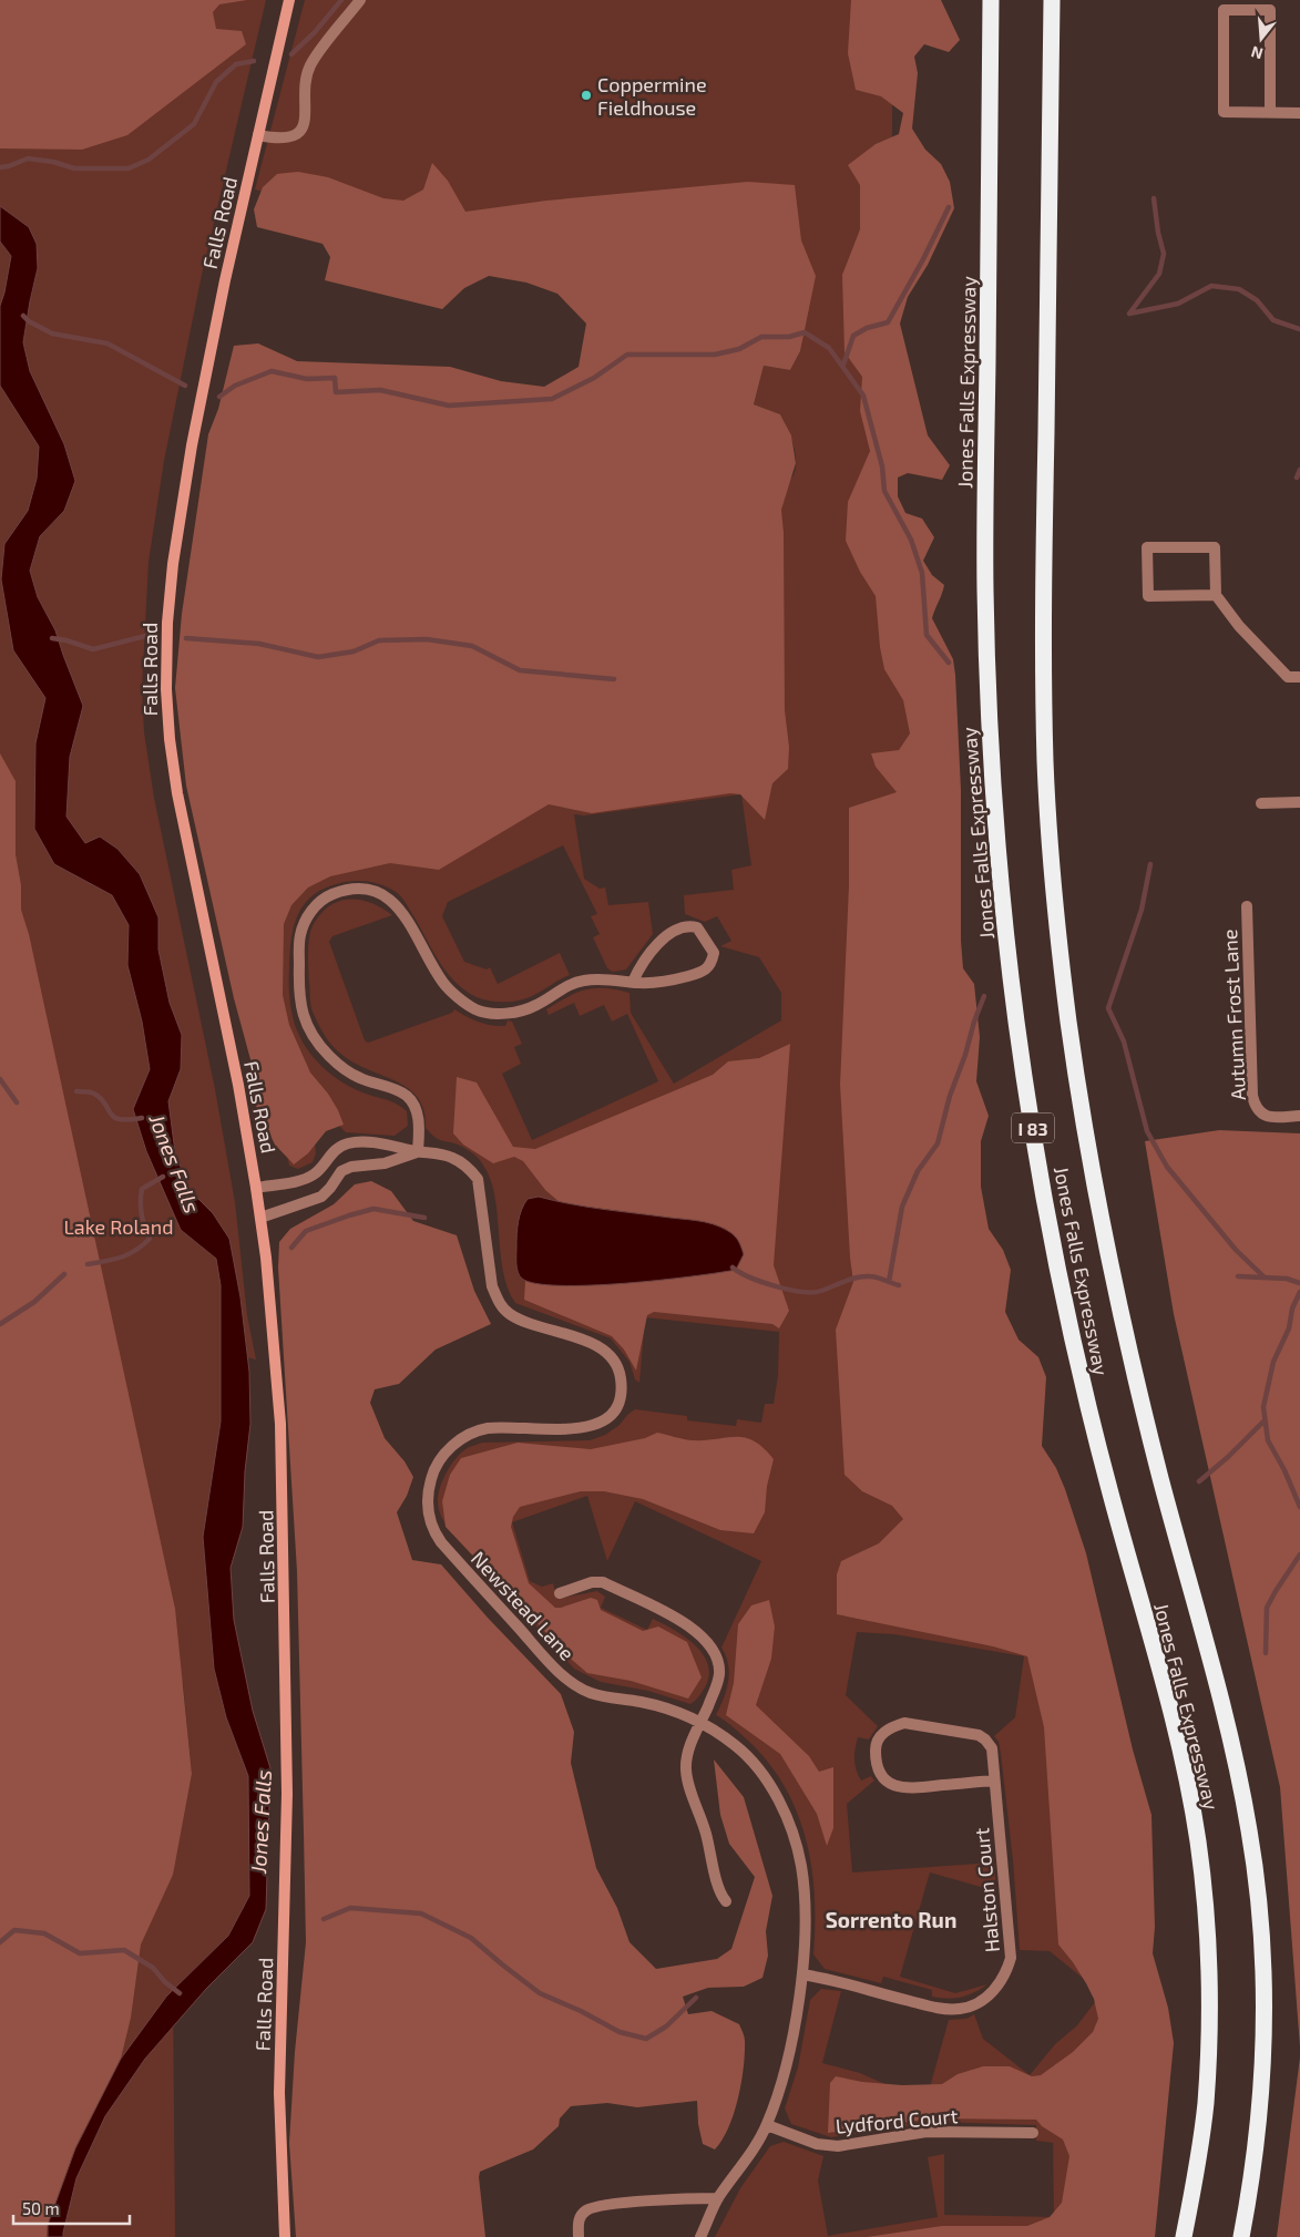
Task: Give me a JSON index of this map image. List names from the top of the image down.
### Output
{
  "streets": {
    "highway": ["Jones Falls Expressway", "I 83"],
    "main road": ["Falls Road"],
    "street": [
      "Autumn Frost Lane",
      "Newstead Lane",
      "Halston Court",
      "Lydford Court"
    ]
  },
  "crossings": [
    ["Falls Road", "Newstead Lane"],
    ["Newstead Lane", "Halston Court"],
    ["Newstead Lane", "Lydford Court"]
  ],
  "districts": ["Sorrento Run"],
  "water": ["Jones Falls"],
  "parks": ["Lake Roland"],
  "places": ["Coppermine Fieldhouse"],
  "scale_bar": "50 m",
  "north": "bottom"
}
